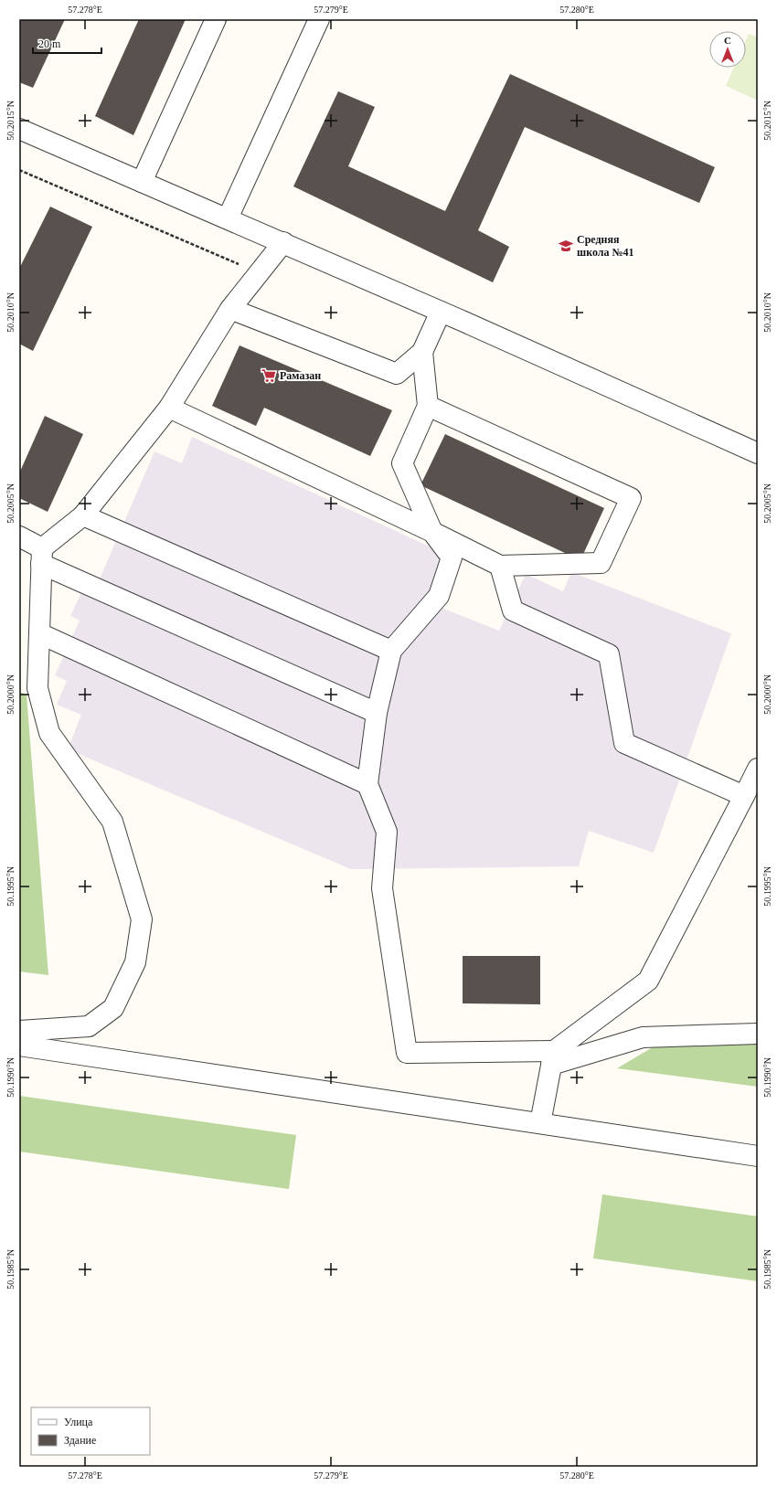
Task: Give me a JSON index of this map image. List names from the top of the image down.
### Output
{
  "places": {
    "school or university": ["Средняя школа №41"],
    "supermarket": ["Рамазан"]
  },
  "legend": ["Улица", "Здание"],
  "scale_bar": "20 m",
  "north": "top",
  "coordinates": [
    "57.278°E",
    "57.279°E",
    "57.280°E",
    "50.2015°N",
    "50.2010°N",
    "50.2005°N",
    "50.2000°N",
    "50.1995°N",
    "50.1990°N",
    "50.1985°N"
  ]
}
